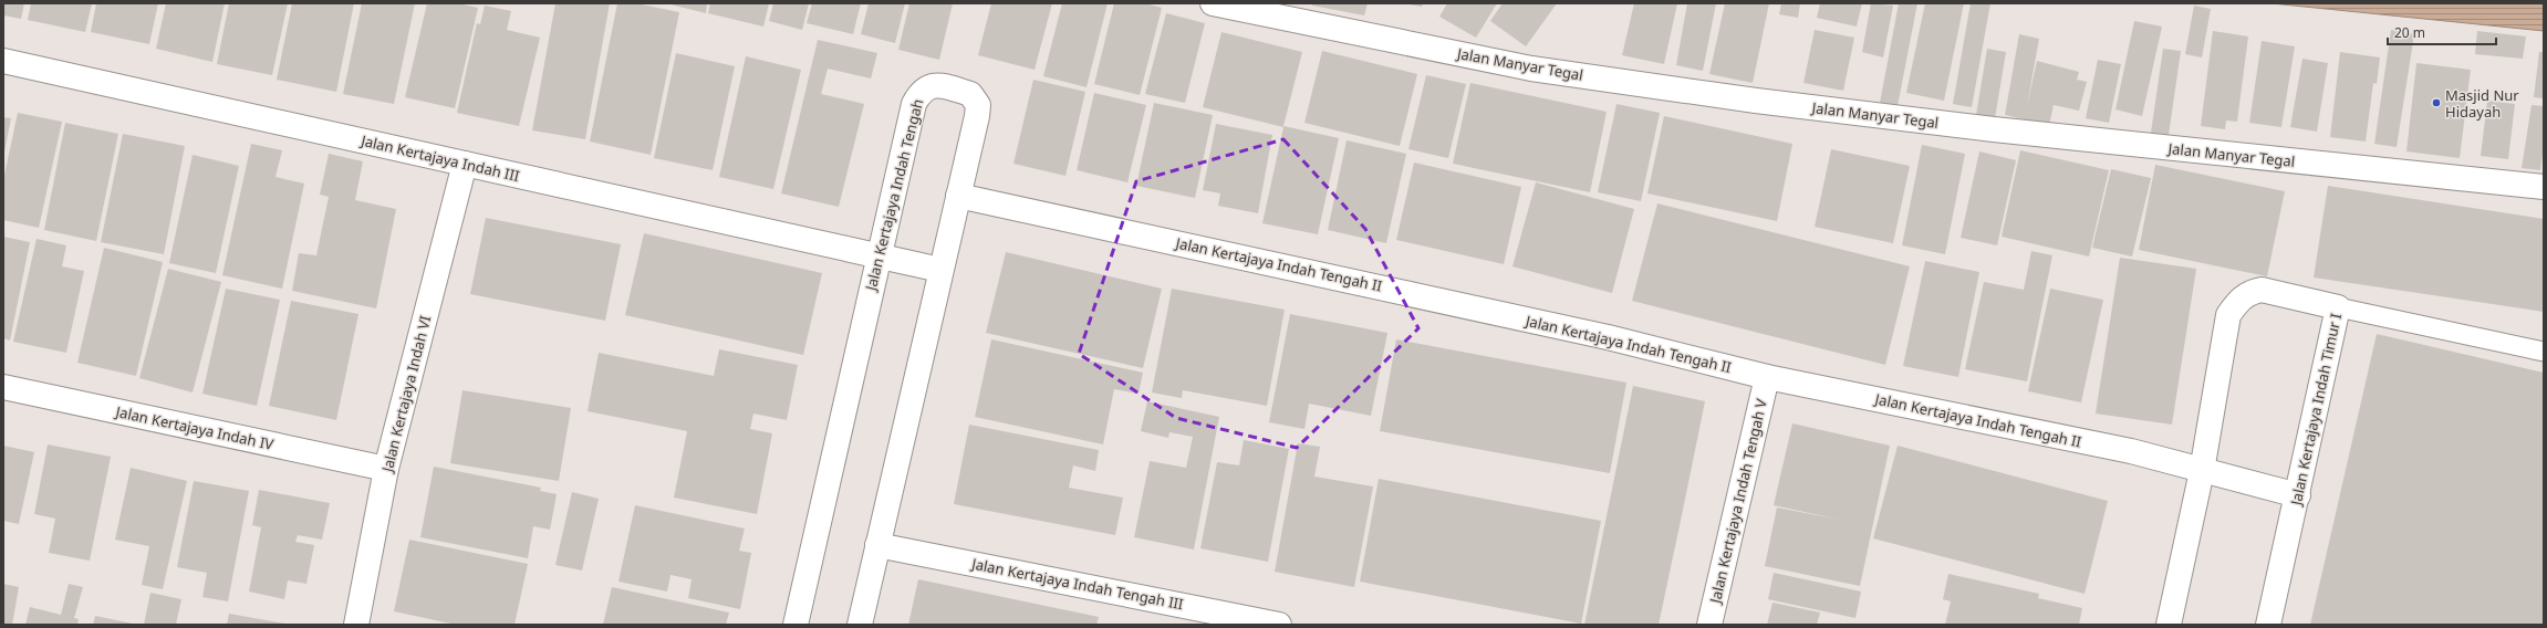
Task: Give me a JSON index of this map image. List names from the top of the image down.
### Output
{
  "streets": {
    "street": [
      "Jalan Manyar Tegal",
      "Jalan Kertajaya Indah III",
      "Jalan Kertajaya Indah Tengah",
      "Jalan Kertajaya Indah Tengah II",
      "Jalan Kertajaya Indah VI",
      "Jalan Kertajaya Indah Timur I",
      "Jalan Kertajaya Indah IV",
      "Jalan Kertajaya Indah Tengah V",
      "Jalan Kertajaya Indah Tengah III"
    ]
  },
  "crossings": [
    ["Jalan Kertajaya Indah III", "Jalan Kertajaya Indah Tengah"],
    ["Jalan Kertajaya Indah III", "Jalan Kertajaya Indah VI"],
    ["Jalan Kertajaya Indah Tengah", "Jalan Kertajaya Indah Tengah II"],
    ["Jalan Kertajaya Indah Tengah", "Jalan Kertajaya Indah Tengah III"],
    ["Jalan Kertajaya Indah Tengah II", "Jalan Kertajaya Indah Timur I"],
    ["Jalan Kertajaya Indah Tengah II", "Jalan Kertajaya Indah Tengah V"],
    ["Jalan Kertajaya Indah VI", "Jalan Kertajaya Indah IV"]
  ],
  "places": ["Masjid Nur Hidayah"],
  "scale_bar": "20 m"
}
